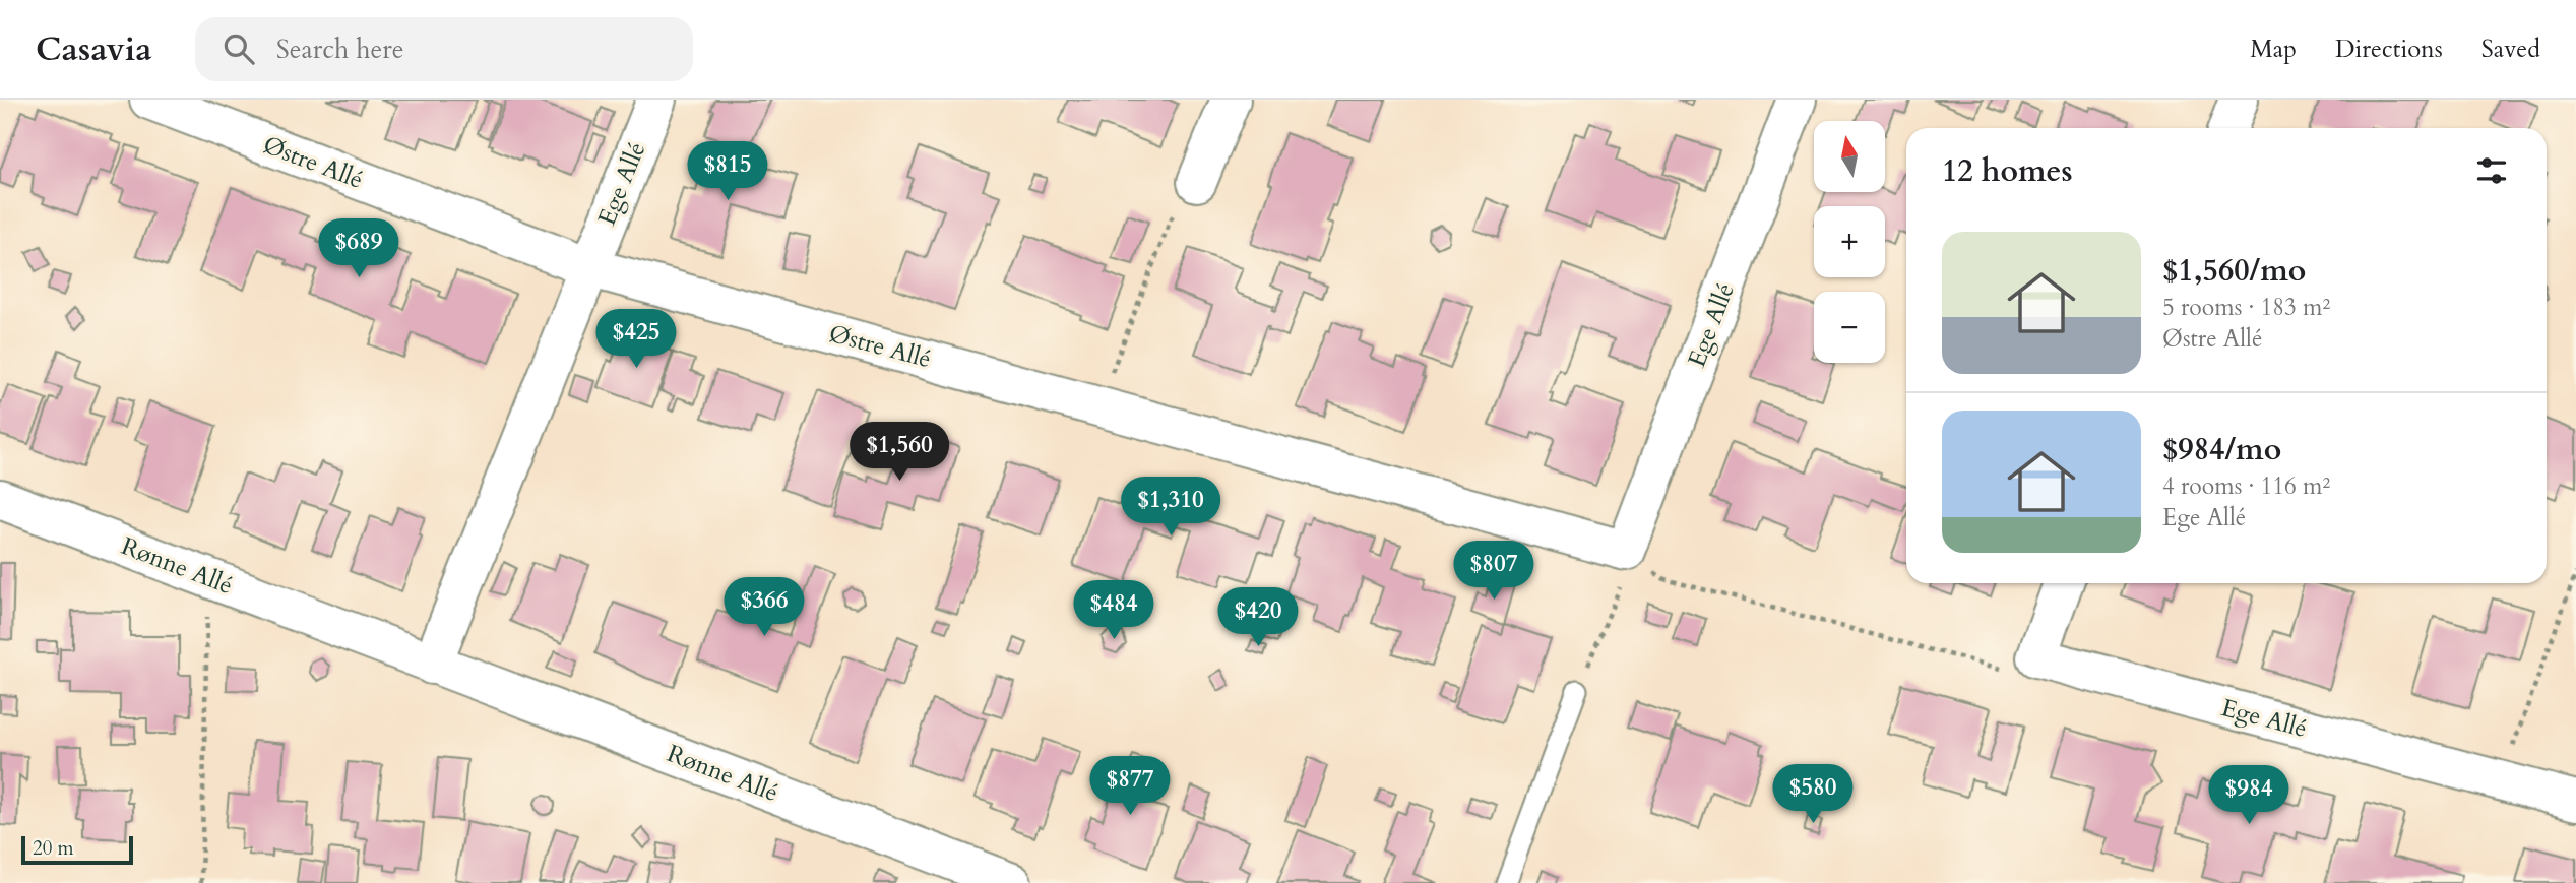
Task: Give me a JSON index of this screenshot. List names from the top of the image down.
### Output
{
  "streets": {
    "street": ["Østre Allé", "Ege Allé", "Rønne Allé"]
  },
  "crossings": [
    ["Østre Allé", "Ege Allé"]
  ],
  "scale_bar": "20 m",
  "north": "top",
  "page": {
    "header": "Casavia",
    "search": "Search here",
    "nav": ["Map", "Directions", "Saved"],
    "map_buttons": ["+", "−"],
    "heading": "12 homes",
    "price": [
      "$815",
      "$689",
      "$425",
      "$1,560",
      "$1,310",
      "$807",
      "$366",
      "$484",
      "$420",
      "$877",
      "$580",
      "$984"
    ],
    "list": [
      {
        "name": "$1,560/mo",
        "note": "5 rooms · 183 m² · Østre Allé"
      },
      {
        "name": "$984/mo",
        "note": "4 rooms · 116 m² · Ege Allé"
      }
    ],
    "scale": "20 m"
  }
}
